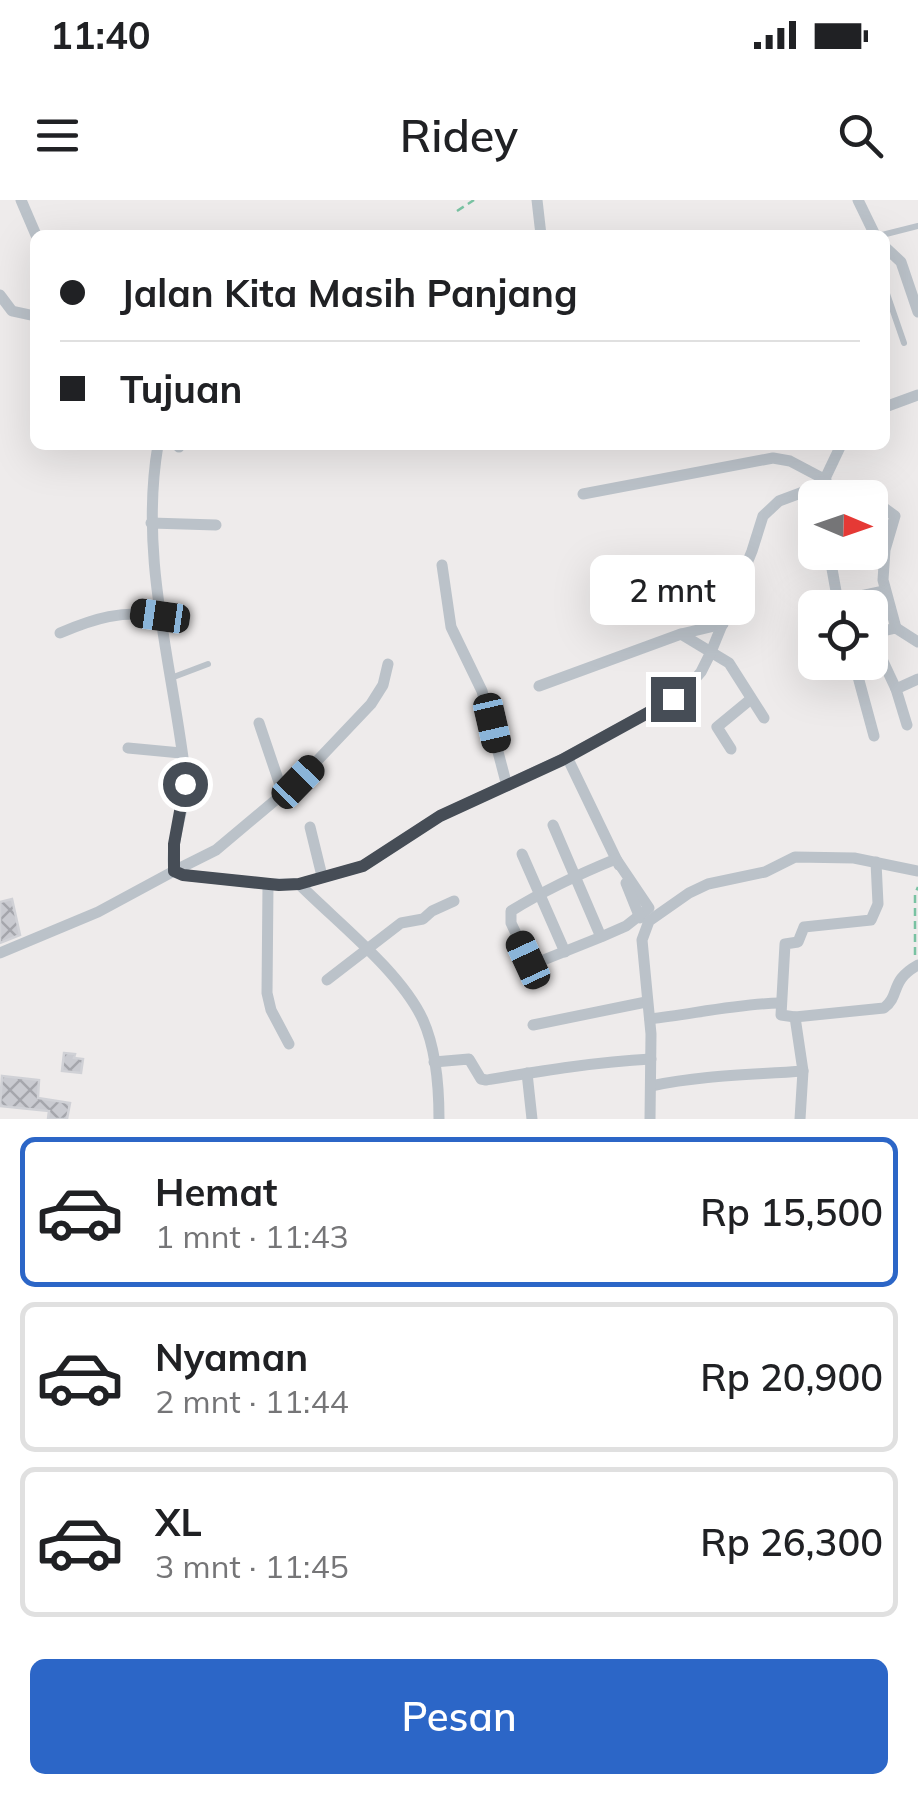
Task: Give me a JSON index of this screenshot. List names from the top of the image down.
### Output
{
  "north": "right",
  "page": {
    "status": "11:40",
    "header": "Ridey",
    "banner": ["Jalan Kita Masih Panjang", "Tujuan"],
    "bubble": "2 mnt",
    "list": [
      {
        "name": "Hemat",
        "note": "1 mnt · 11:43",
        "value": "Rp 15,500"
      },
      {
        "name": "Nyaman",
        "note": "2 mnt · 11:44",
        "value": "Rp 20,900"
      },
      {
        "name": "XL",
        "note": "3 mnt · 11:45",
        "value": "Rp 26,300"
      }
    ],
    "buttons": "Pesan"
  }
}
